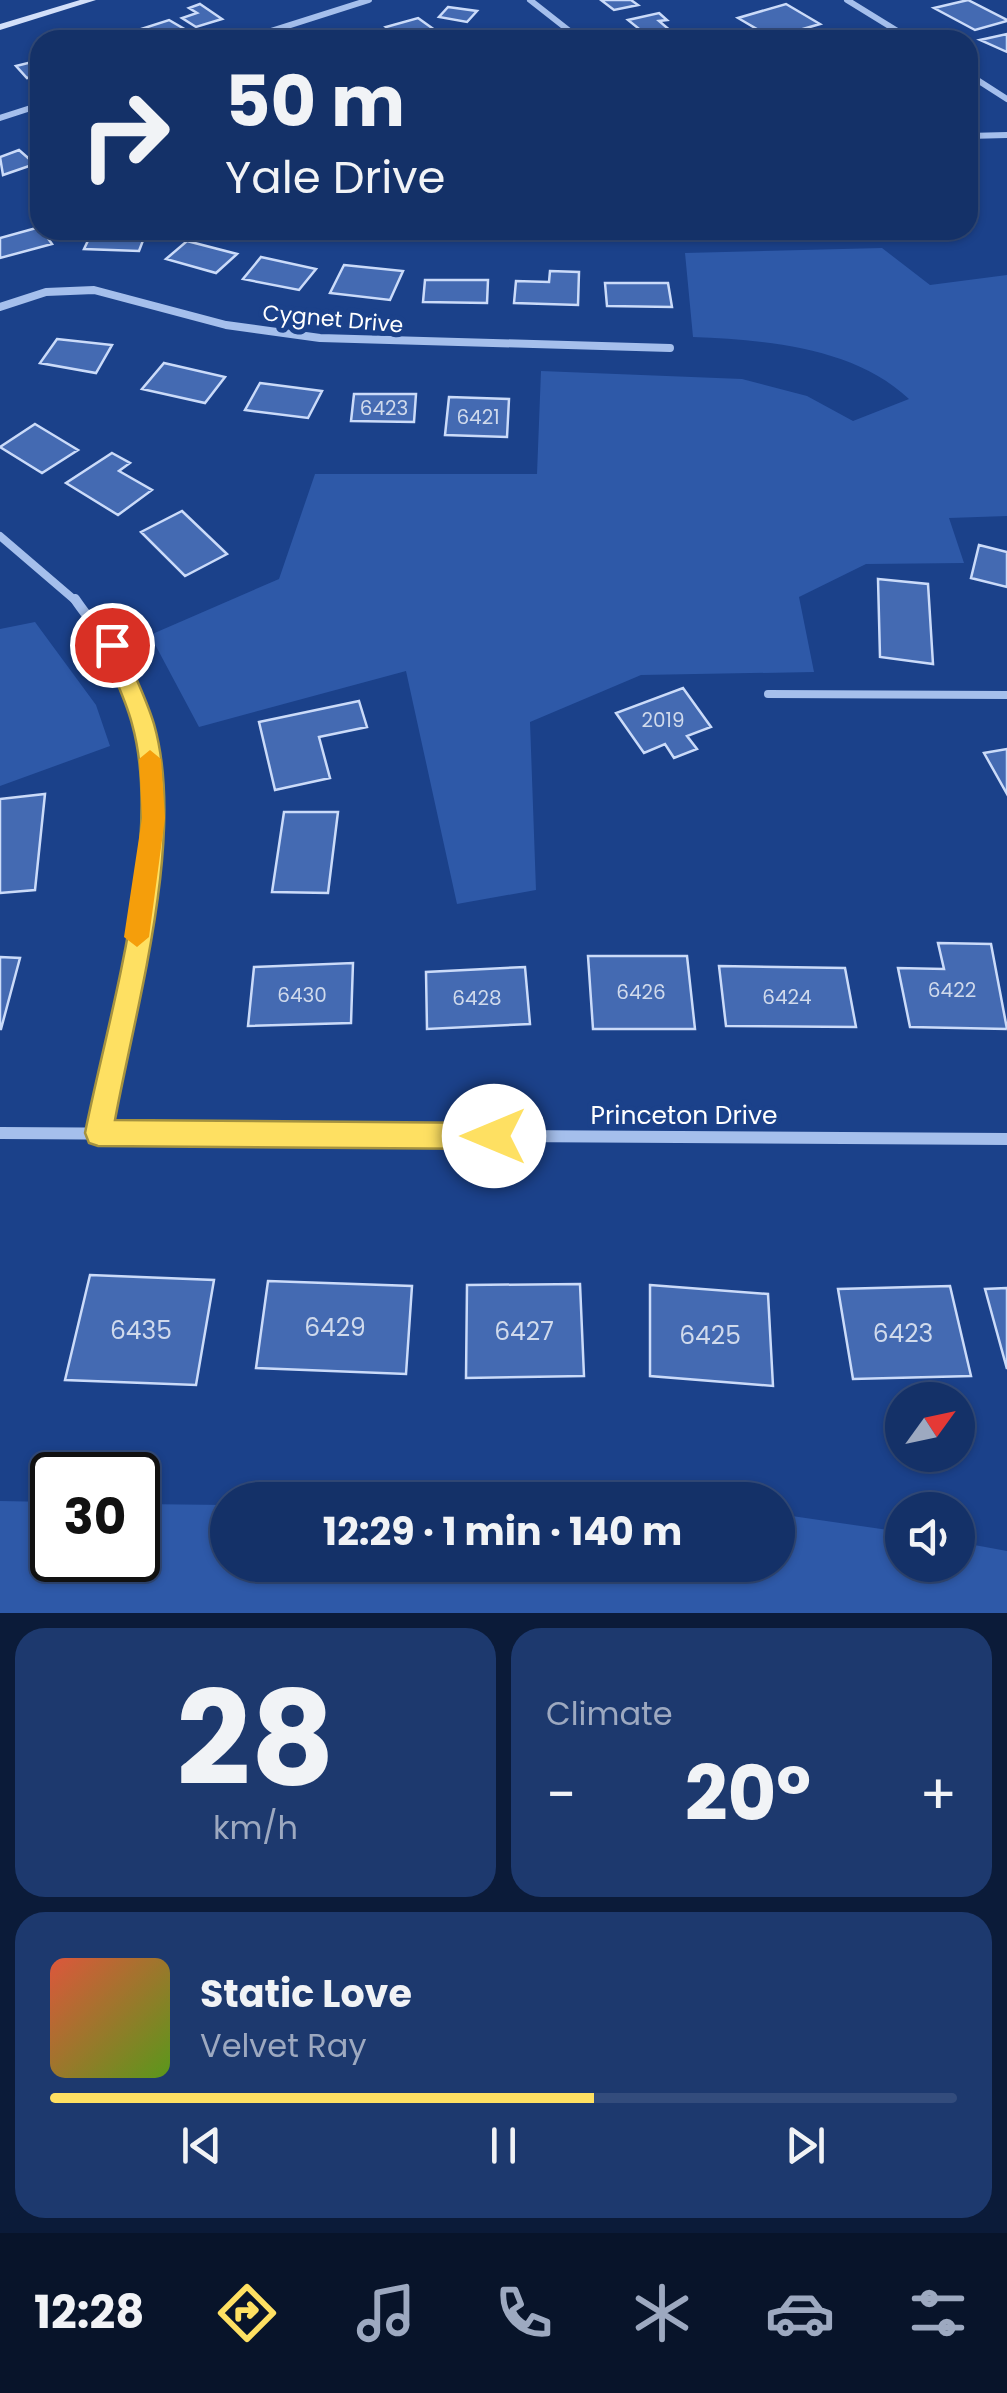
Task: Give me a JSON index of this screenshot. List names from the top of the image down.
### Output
{
  "streets": {
    "street": ["Cygnet Drive", "Princeton Drive"]
  },
  "house_numbers": [
    "6423",
    "6421",
    "2019",
    "6422",
    "6426",
    "6430",
    "6424",
    "6428",
    "6429",
    "6435",
    "6427",
    "6423",
    "6425"
  ],
  "north": "top right",
  "page": {
    "turn": ["50 m", "Yale Drive"],
    "limit": "30",
    "trip": "12:29 · 1 min · 140 m",
    "tile": [
      ["28", "km/h"],
      "Climate"
    ],
    "heat": ["−", "20°", "+"],
    "song": ["Static Love", "Velvet Ray"],
    "tabs": "12:28"
  }
}
